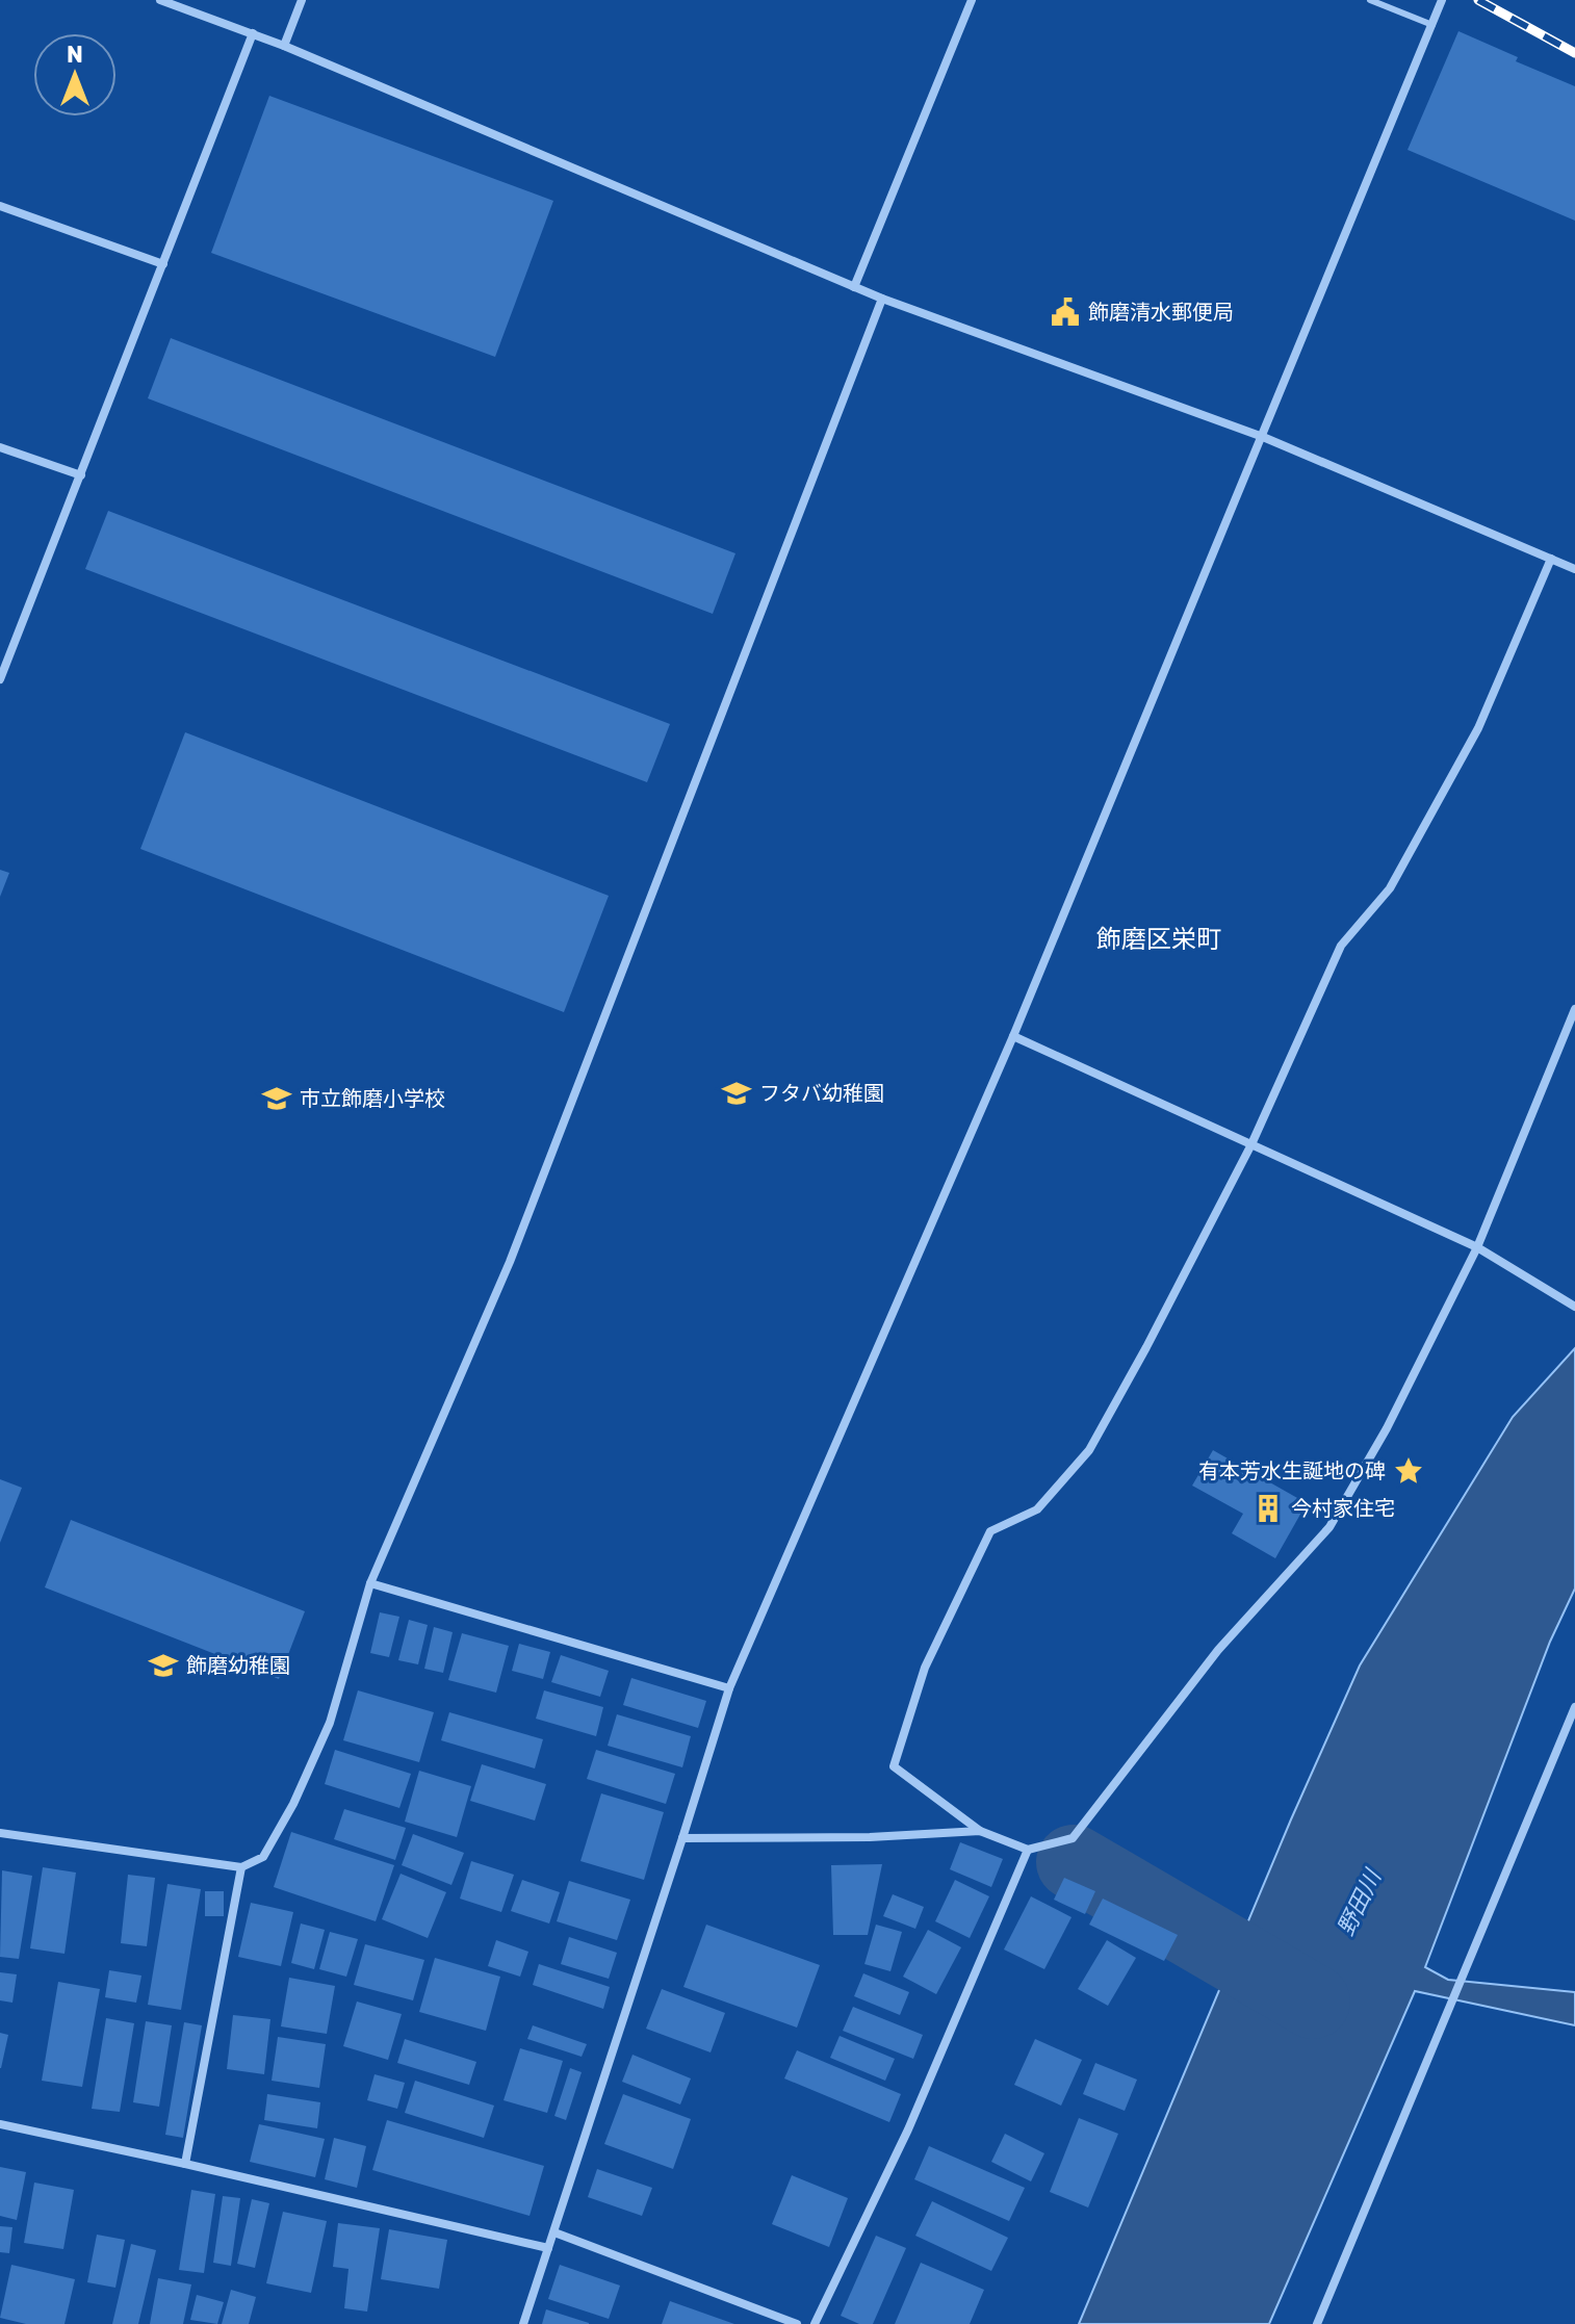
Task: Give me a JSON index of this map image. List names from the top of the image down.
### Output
{
  "districts": ["飾磨区栄町"],
  "water": ["野田川"],
  "places": {
    "public building": ["飾磨清水郵便局"],
    "school or university": ["フタバ幼稚園", "市立飾磨小学校", "飾磨幼稚園"],
    "place": ["有本芳水生誕地の碑"],
    "building": ["今村家住宅"]
  },
  "north": "top"
}
